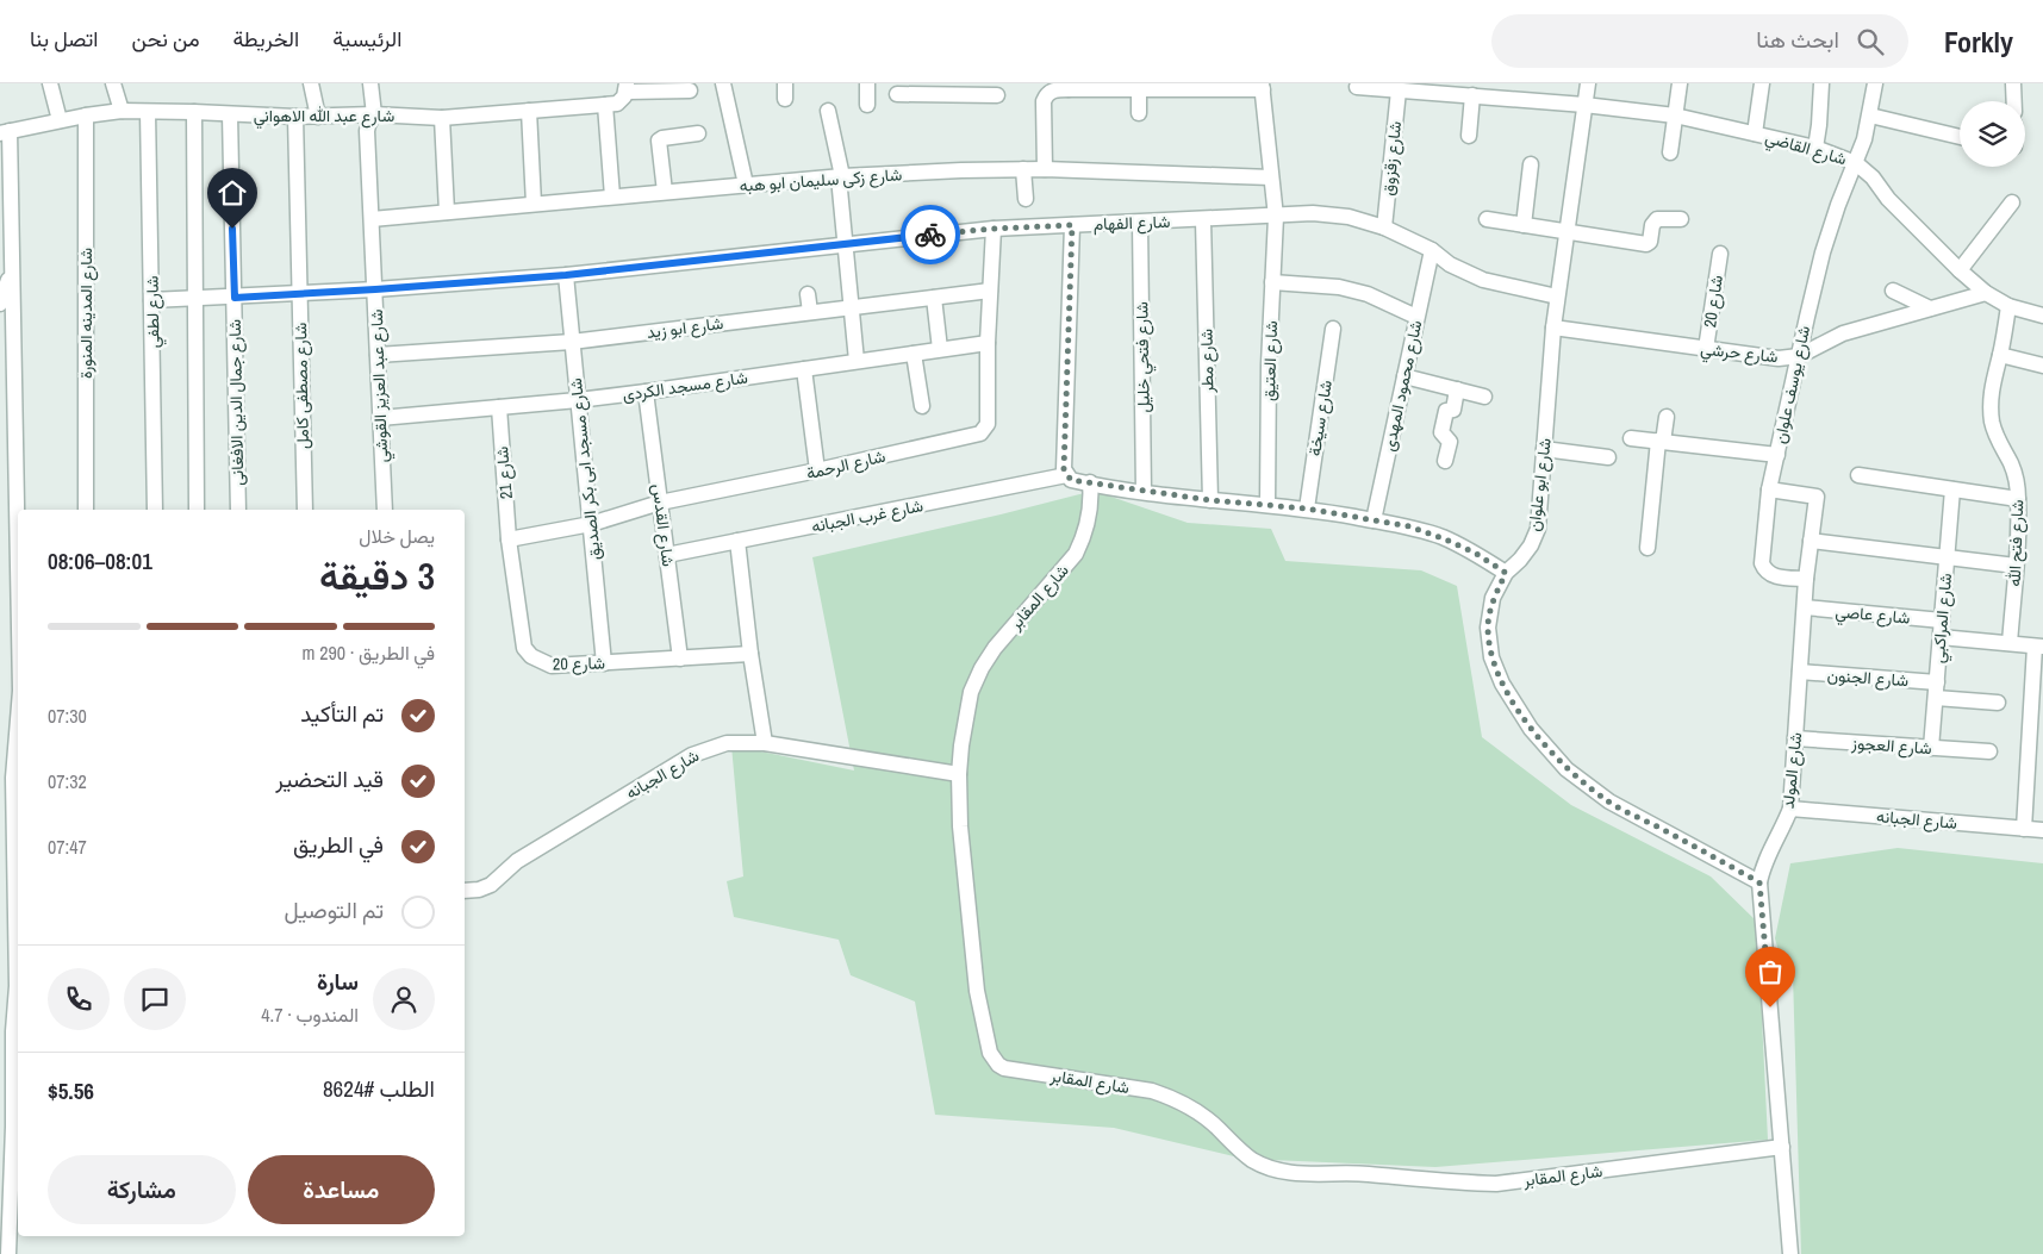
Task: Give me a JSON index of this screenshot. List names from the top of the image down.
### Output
{
  "streets": {
    "street": [
      "شارع عبد الله الاهواني",
      "شارع القاضي",
      "شارع زقزوق",
      "شارع زكى سليمان ابو هبه",
      "شارع الفهام",
      "شارع 20",
      "شارع لطفي",
      "شارع المدينه المنورة",
      "شارع ابو زيد",
      "شارع حرشي",
      "شارع فتحي خليل",
      "شارع مطر",
      "شارع العتيق",
      "شارع يوسف علوان",
      "شارع مصطفى كامل",
      "شارع عبد العزيز القوشي",
      "شارع مسجد الكردى",
      "شارع محمود المهدى",
      "شارع جمال الدين الافغانى",
      "شارع سيخة",
      "شارع الرحمة",
      "شارع مسجد ابى بكر الصديق",
      "شارع 21",
      "شارع ابو علوان",
      "شارع غرب الجبانه",
      "شارع القدس",
      "شارع فتح الله",
      "شارع المقابر",
      "شارع عاصي",
      "شارع المراكبي",
      "شارع الجنون",
      "شارع العجوز",
      "شارع المولد",
      "شارع الجبانه"
    ]
  },
  "crossings": [
    ["شارع عبد الله الاهواني", "شارع لطفي"],
    ["شارع عبد الله الاهواني", "شارع المدينه المنورة"],
    ["شارع عبد الله الاهواني", "شارع مصطفى كامل"],
    ["شارع عبد الله الاهواني", "شارع عبد العزيز القوشي"],
    ["شارع عبد الله الاهواني", "شارع جمال الدين الافغانى"],
    ["شارع القاضي", "شارع حرشي"],
    ["شارع القاضي", "شارع يوسف علوان"],
    ["شارع القاضي", "شارع ابو علوان"],
    ["شارع القاضي", "شارع فتح الله"],
    ["شارع زقزوق", "شارع الفهام"],
    ["شارع زكى سليمان ابو هبه", "شارع العتيق"],
    ["شارع زكى سليمان ابو هبه", "شارع عبد العزيز القوشي"],
    ["شارع الفهام", "شارع لطفي"],
    ["شارع الفهام", "شارع فتحي خليل"],
    ["شارع الفهام", "شارع مطر"],
    ["شارع الفهام", "شارع العتيق"],
    ["شارع الفهام", "شارع مصطفى كامل"],
    ["شارع الفهام", "شارع عبد العزيز القوشي"],
    ["شارع الفهام", "شارع محمود المهدى"],
    ["شارع الفهام", "شارع جمال الدين الافغانى"],
    ["شارع الفهام", "شارع الرحمة"],
    ["شارع الفهام", "شارع مسجد ابى بكر الصديق"],
    ["شارع الفهام", "شارع ابو علوان"],
    ["شارع 20", "شارع حرشي"],
    ["شارع 20", "شارع الرحمة"],
    ["شارع 20", "شارع مسجد ابى بكر الصديق"],
    ["شارع 20", "شارع 21"],
    ["شارع 20", "شارع القدس"],
    ["شارع ابو زيد", "شارع عبد العزيز القوشي"],
    ["شارع ابو زيد", "شارع الرحمة"],
    ["شارع ابو زيد", "شارع مسجد ابى بكر الصديق"],
    ["شارع حرشي", "شارع يوسف علوان"],
    ["شارع حرشي", "شارع ابو علوان"],
    ["شارع فتحي خليل", "شارع غرب الجبانه"],
    ["شارع مطر", "شارع غرب الجبانه"],
    ["شارع العتيق", "شارع غرب الجبانه"],
    ["شارع يوسف علوان", "شارع المولد"],
    ["شارع عبد العزيز القوشي", "شارع مسجد الكردى"],
    ["شارع مسجد الكردى", "شارع الرحمة"],
    ["شارع مسجد الكردى", "شارع مسجد ابى بكر الصديق"],
    ["شارع مسجد الكردى", "شارع 21"],
    ["شارع مسجد الكردى", "شارع القدس"],
    ["شارع محمود المهدى", "شارع غرب الجبانه"],
    ["شارع سيخة", "شارع غرب الجبانه"],
    ["شارع الرحمة", "شارع مسجد ابى بكر الصديق"],
    ["شارع الرحمة", "شارع 21"],
    ["شارع الرحمة", "شارع القدس"],
    ["شارع ابو علوان", "شارع غرب الجبانه"],
    ["شارع ابو علوان", "شارع المولد"],
    ["شارع غرب الجبانه", "شارع القدس"],
    ["شارع غرب الجبانه", "شارع المقابر"],
    ["شارع المقابر", "شارع المولد"],
    ["شارع المقابر", "شارع الجبانه"],
    ["شارع عاصي", "شارع المراكبي"],
    ["شارع عاصي", "شارع المولد"],
    ["شارع المراكبي", "شارع الجنون"],
    ["شارع المراكبي", "شارع العجوز"],
    ["شارع الجنون", "شارع المولد"],
    ["شارع العجوز", "شارع المولد"],
    ["شارع المولد", "شارع الجبانه"]
  ],
  "page": {
    "header": "Forkly",
    "search": "ابحث هنا",
    "nav": [
      "الرئيسية",
      "الخريطة",
      "من نحن",
      "اتصل بنا"
    ],
    "heading": ["3 دقيقة", "يصل خلال", "08:01–08:06"],
    "panel": [
      "سارة",
      "المندوب · 4.7",
      "الطلب #8624",
      "$5.56"
    ],
    "bar": "في الطريق · 290 m",
    "list": [
      ["تم التأكيد", "07:30"],
      ["قيد التحضير", "07:32"],
      ["في الطريق", "07:47"],
      "تم التوصيل"
    ],
    "buttons": ["مساعدة", "مشاركة"]
  }
}
